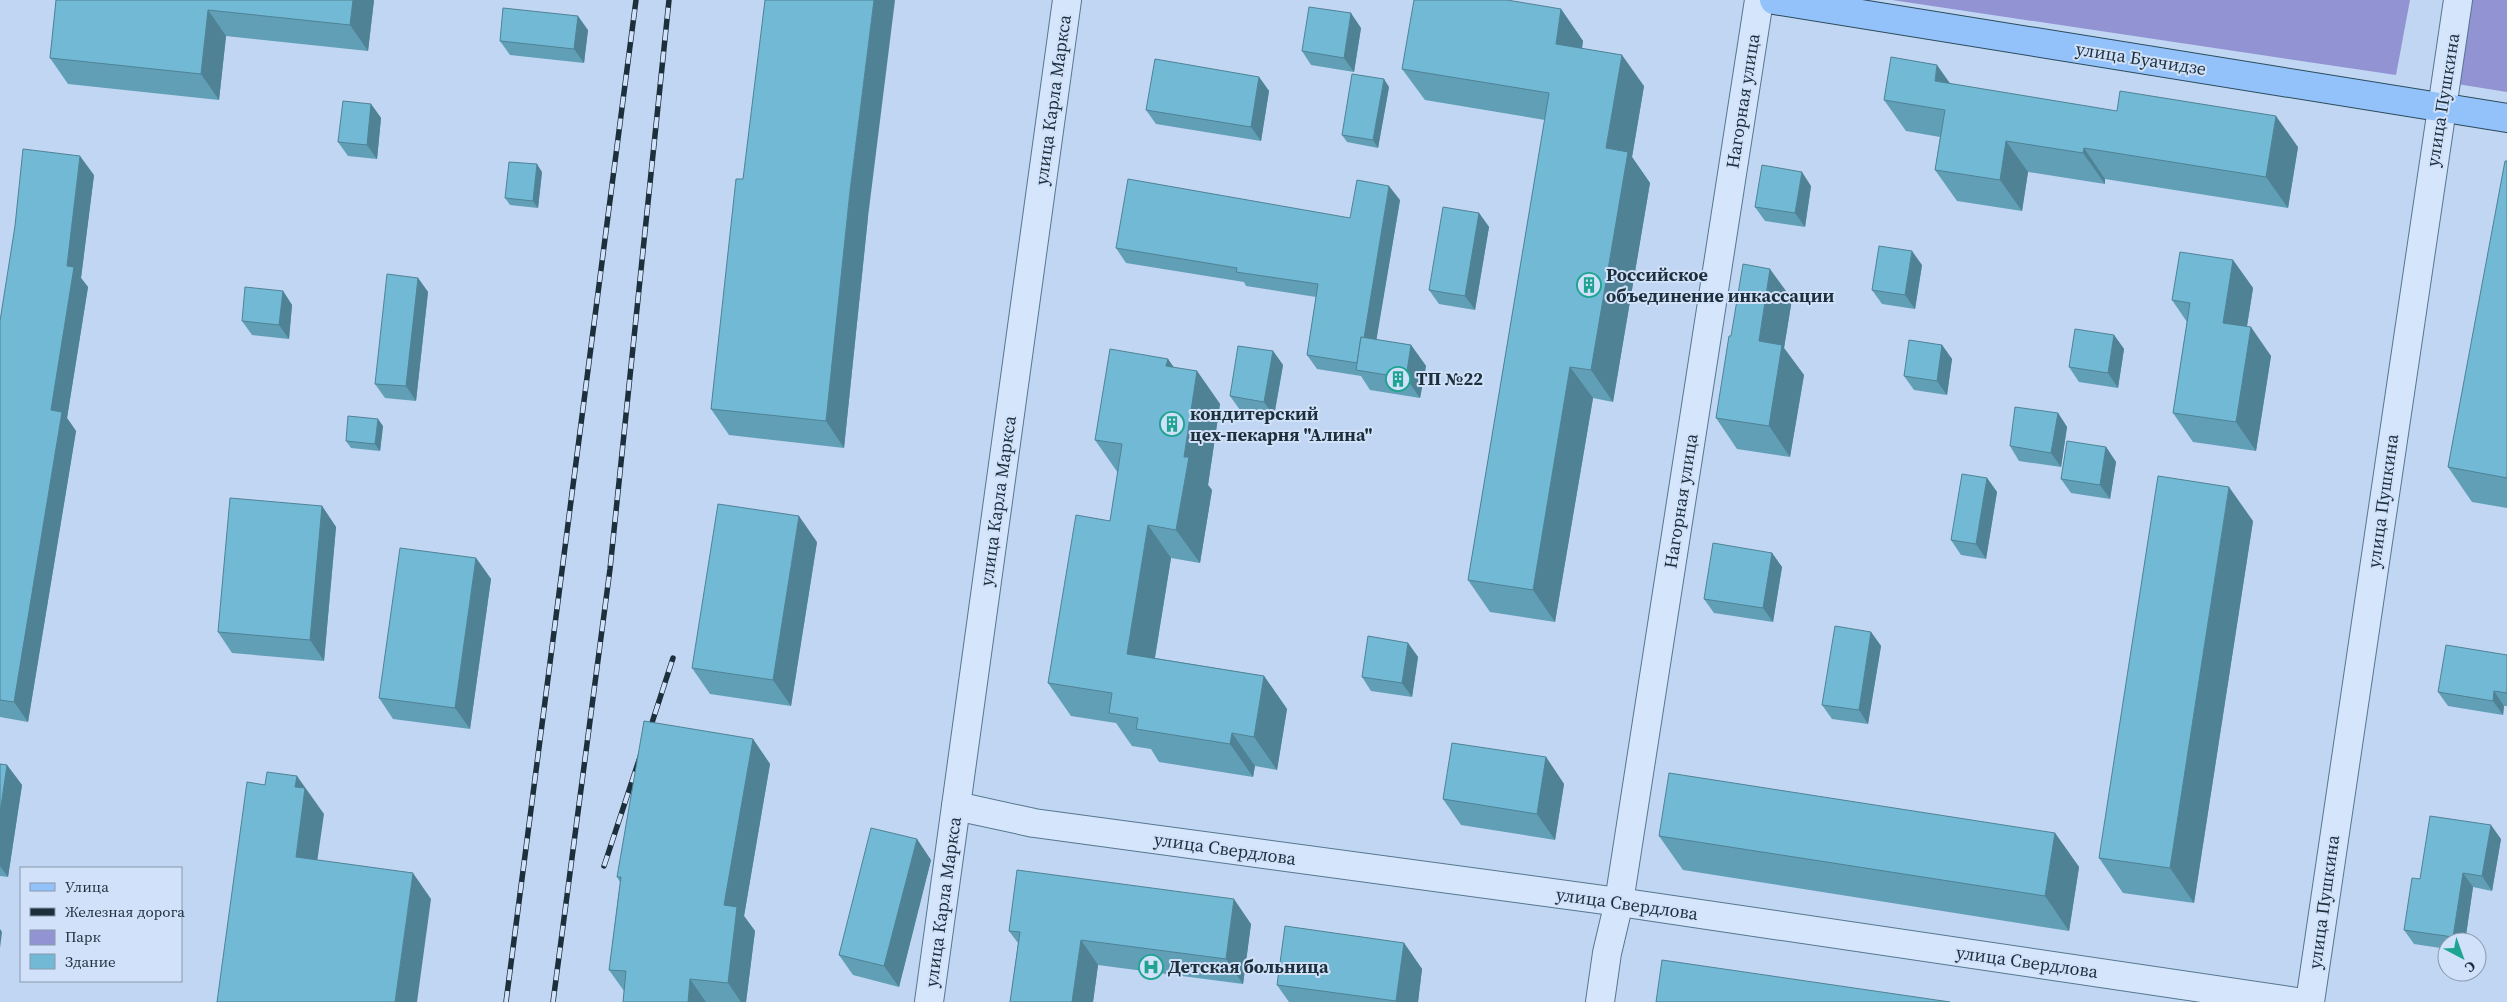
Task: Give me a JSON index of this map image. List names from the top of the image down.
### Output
{
  "streets": {
    "main road": ["улица Буачидзе"],
    "street": [
      "улица Карла Маркса",
      "улица Пушкина",
      "Нагорная улица",
      "улица Свердлова"
    ]
  },
  "crossings": [
    ["улица Буачидзе", "улица Пушкина"],
    ["улица Карла Маркса", "улица Свердлова"],
    ["Нагорная улица", "улица Свердлова"]
  ],
  "places": {
    "building": ["Российское объединение инкассации", "ТП №22", "кондитерский цех-пекарня \"Алина\""],
    "hospital": ["Детская больница"]
  },
  "legend": [
    "Улица",
    "Железная дорога",
    "Парк",
    "Здание"
  ],
  "north": "bottom right"
}
